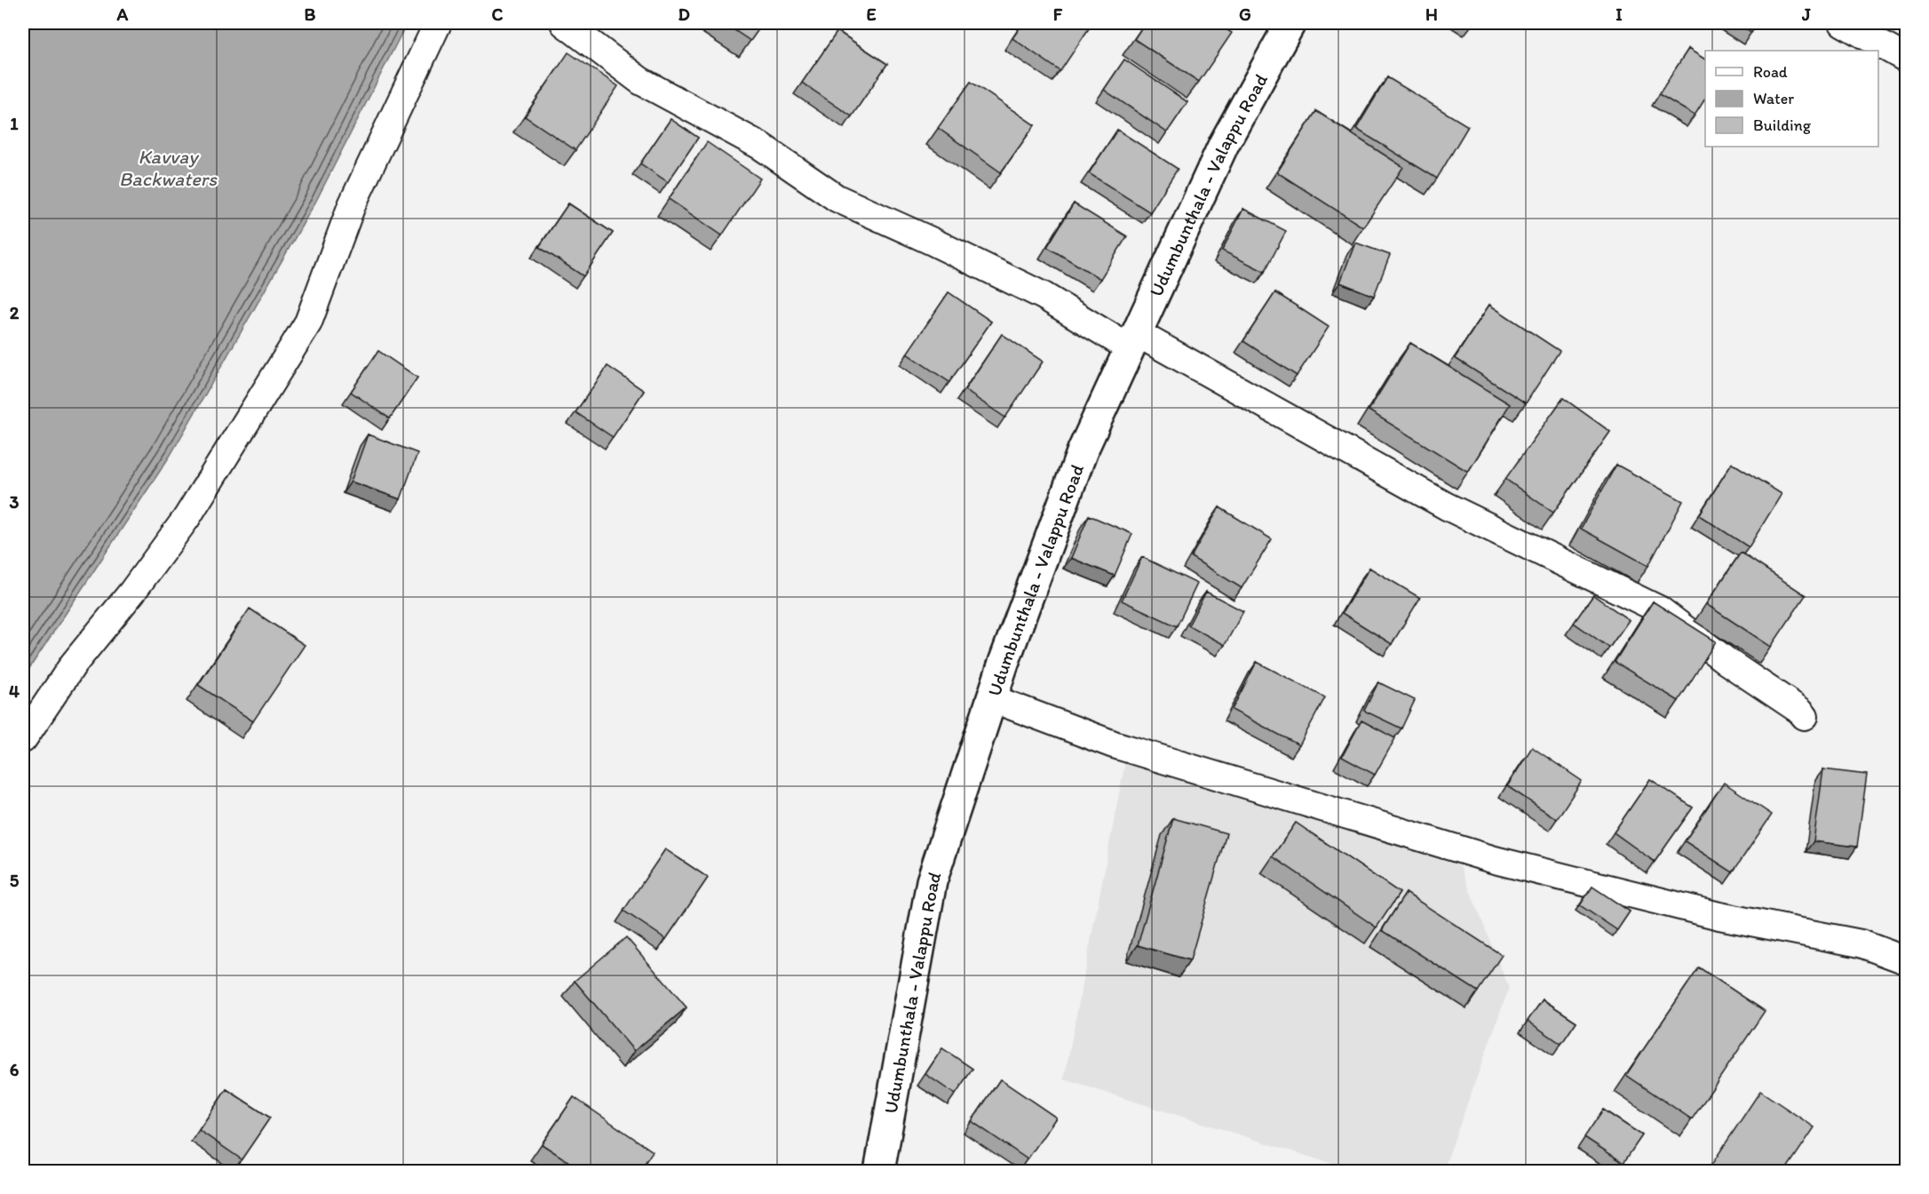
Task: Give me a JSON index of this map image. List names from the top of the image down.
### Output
{
  "streets": {
    "main road": ["Udumbunthala - Valappu Road"]
  },
  "water": ["Kavvay Backwaters"],
  "legend": ["Road", "Water", "Building"],
  "grid": {
    "columns": [
      "A",
      "B",
      "C",
      "D",
      "E",
      "F",
      "G",
      "H",
      "I",
      "J"
    ],
    "rows": [
      "1",
      "2",
      "3",
      "4",
      "5",
      "6"
    ]
  }
}
